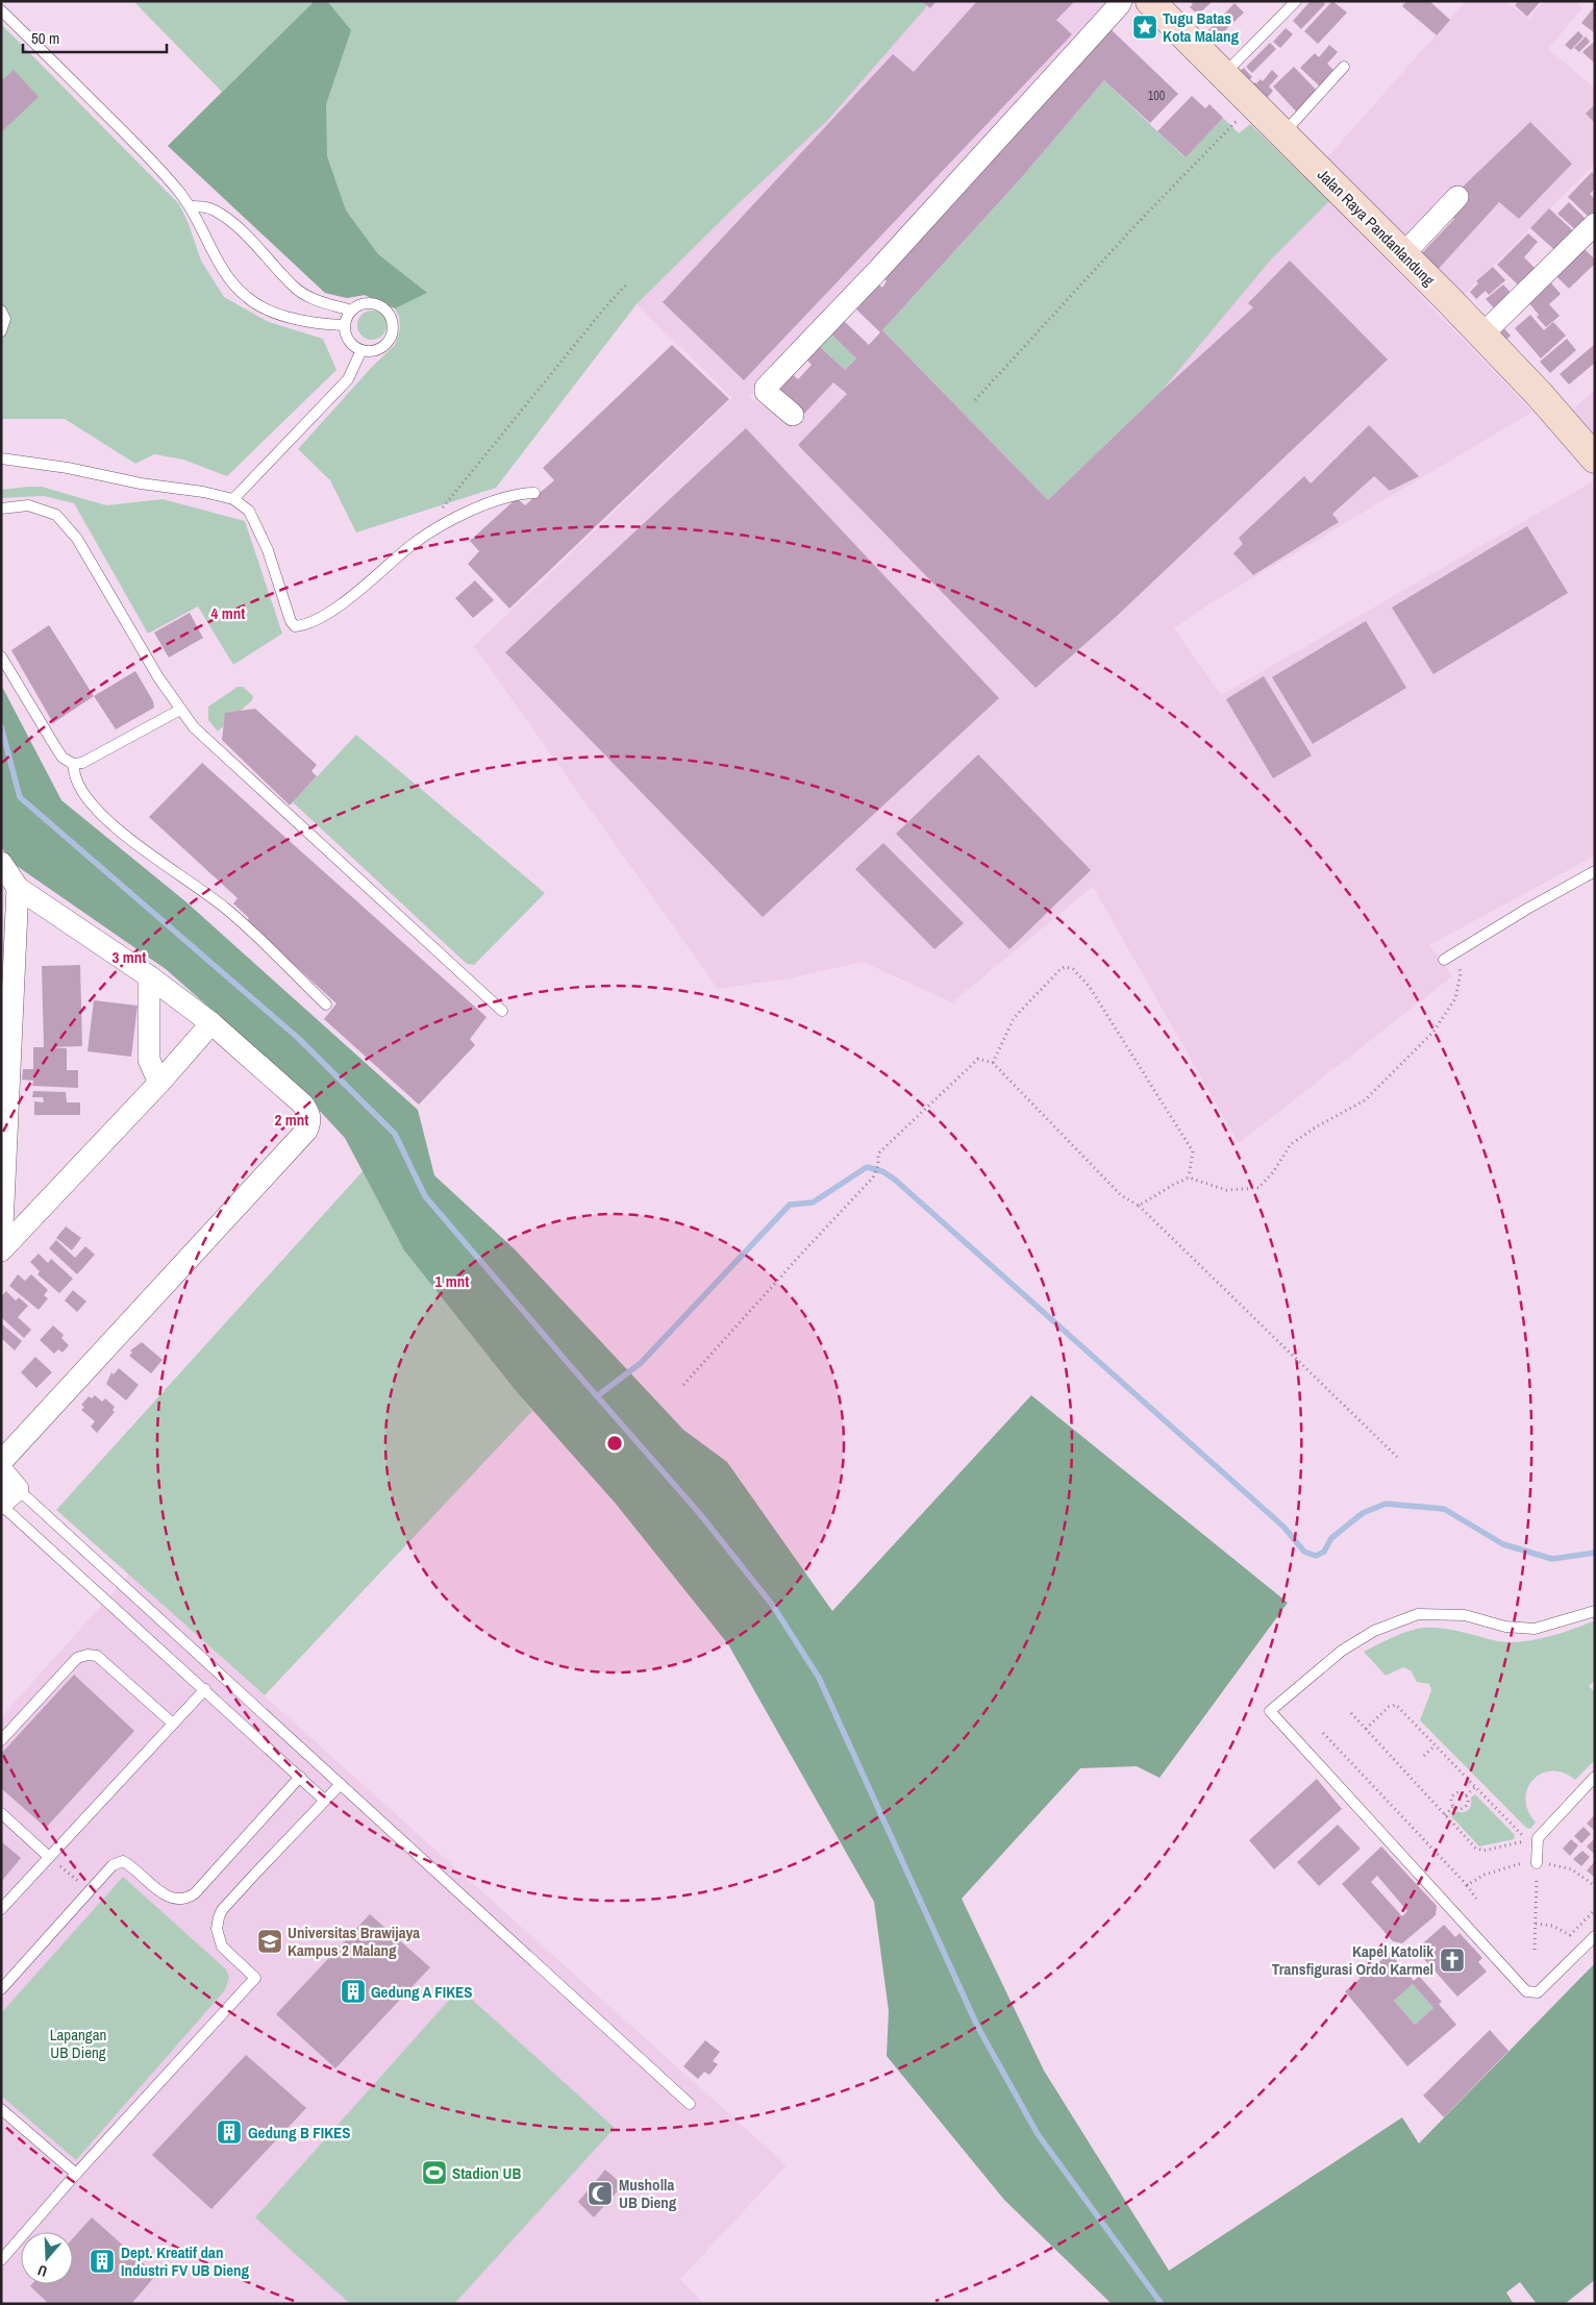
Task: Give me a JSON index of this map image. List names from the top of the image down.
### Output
{
  "streets": {
    "street": ["Jalan Raya Pandanlandung"]
  },
  "parks": ["Lapangan UB Dieng"],
  "places": {
    "place": ["Tugu Batas Kota Malang"],
    "school or university": ["Universitas Brawijaya Kampus 2 Malang"],
    "church": ["Kapel Katolik Transfigurasi Ordo Karmel"],
    "building": ["Gedung A FIKES", "Gedung B FIKES", "Dept. Kreatif dan Industri FV UB Dieng"],
    "sports": ["Stadion UB"],
    "mosque": ["Musholla UB Dieng"]
  },
  "house_numbers": ["100"],
  "scale_bar": "50 m",
  "north": "bottom",
  "rings": [
    "4 mnt",
    "3 mnt",
    "2 mnt",
    "1 mnt"
  ]
}
